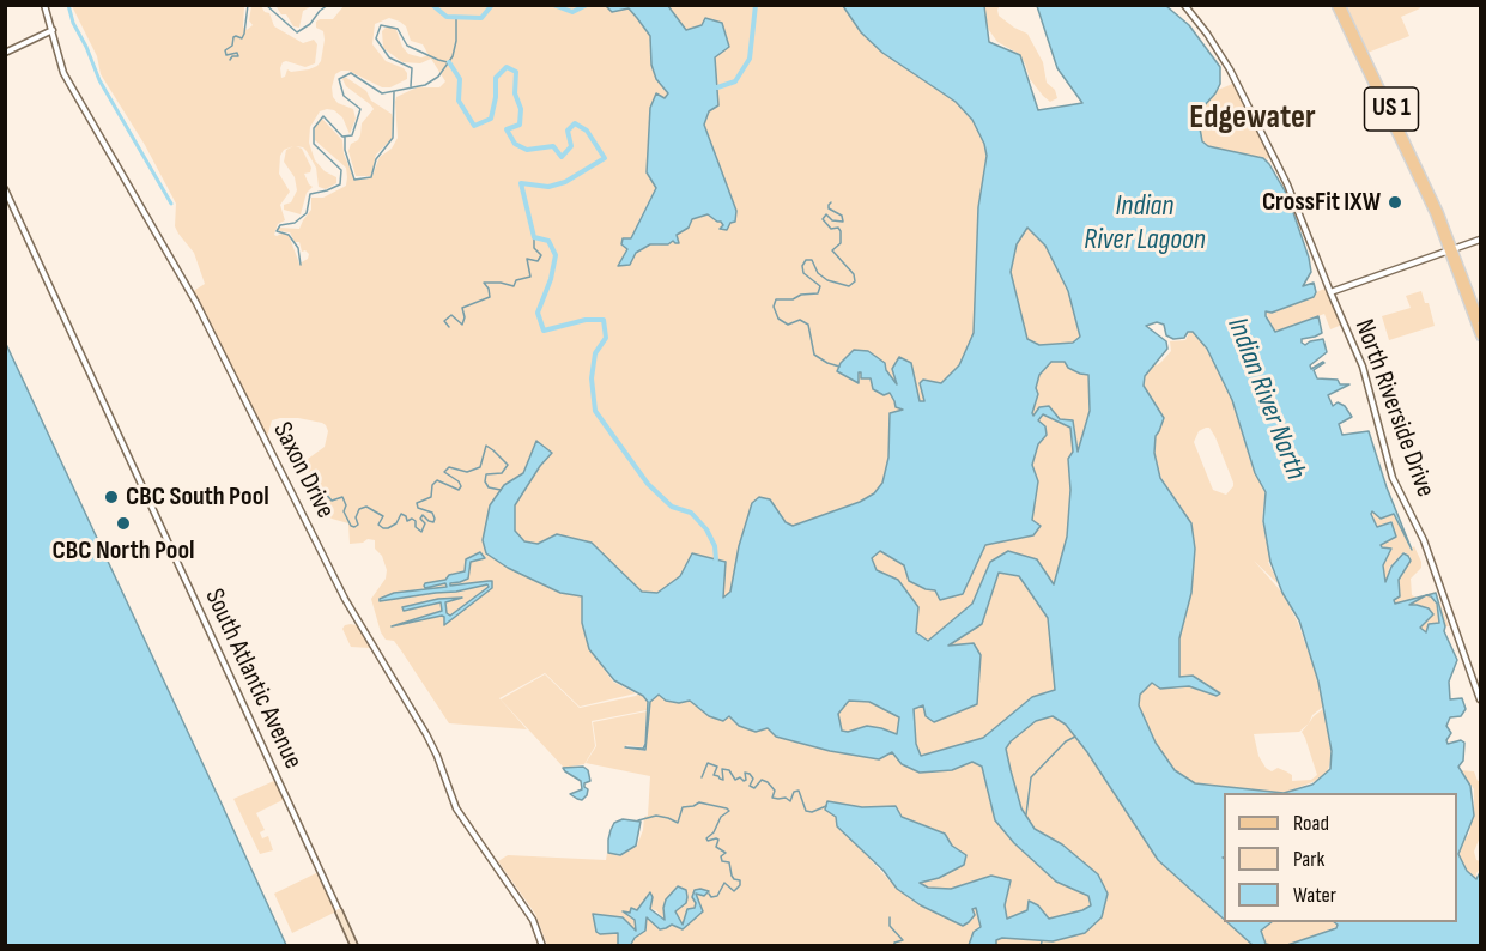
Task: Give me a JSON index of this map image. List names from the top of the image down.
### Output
{
  "streets": {
    "main road": ["US 1"],
    "street": ["North Riverside Drive", "Saxon Drive", "South Atlantic Avenue"]
  },
  "districts": ["Edgewater"],
  "water": ["Indian River Lagoon", "Indian River North"],
  "places": ["CrossFit IXW", "CBC South Pool", "CBC North Pool"],
  "legend": ["Road", "Park", "Water"]
}
